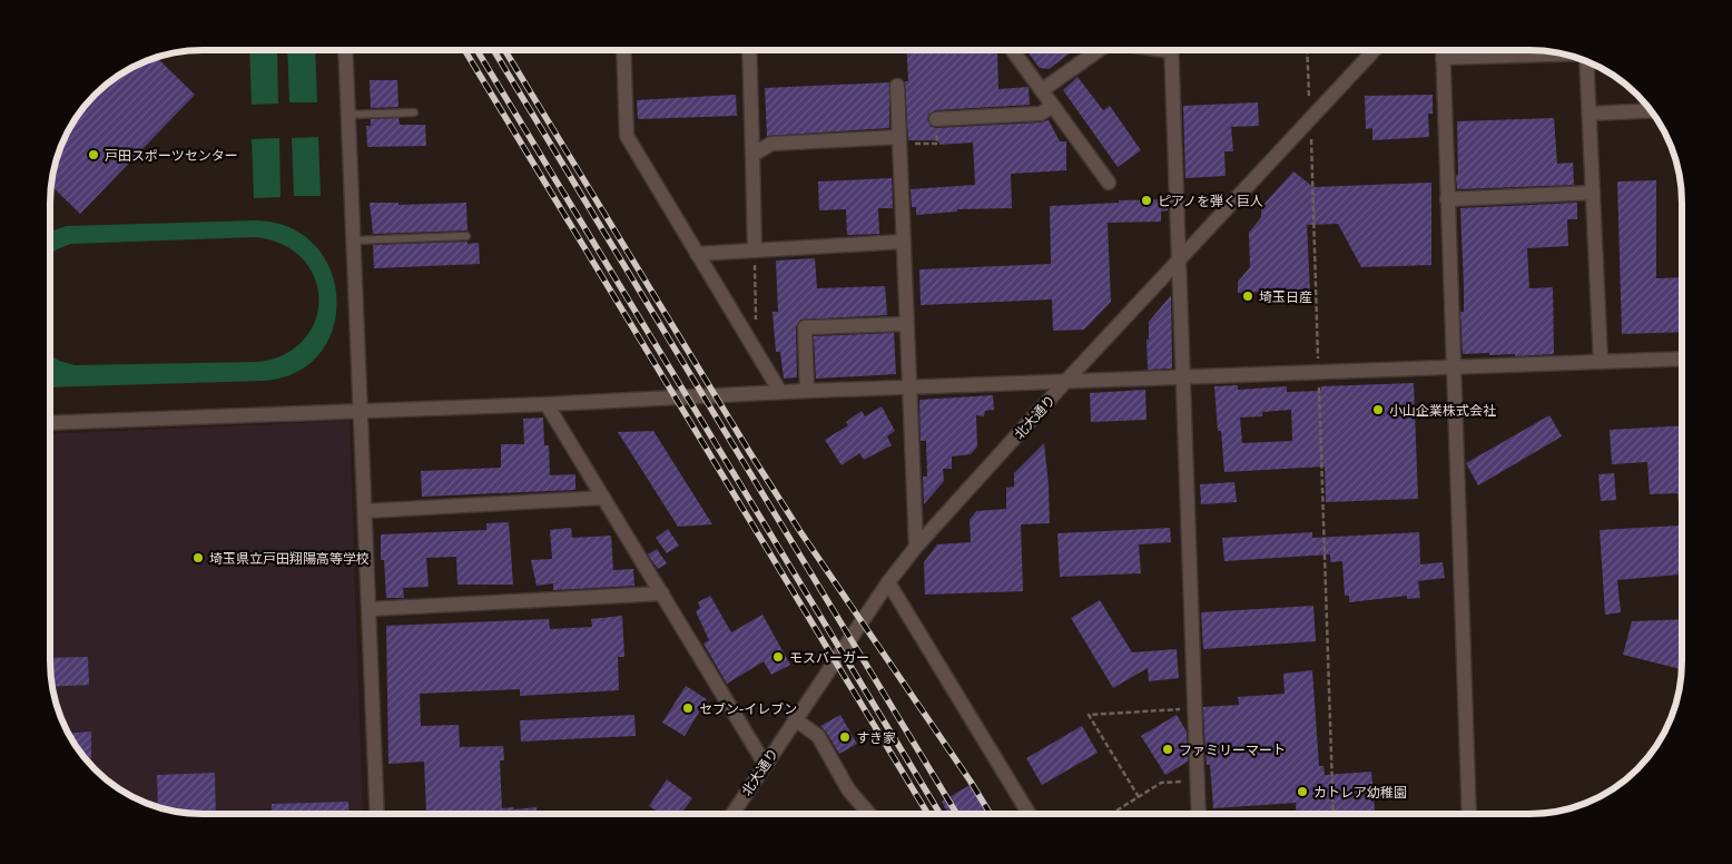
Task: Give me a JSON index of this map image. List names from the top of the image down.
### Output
{
  "streets": {
    "street": ["北大通り"]
  },
  "places": [
    "戸田スポーツセンター",
    "ピアノを弾く巨人",
    "埼玉日産",
    "小山企業株式会社",
    "埼玉県立戸田翔陽高等学校",
    "モスバーガー",
    "セブン-イレブン",
    "すき家",
    "ファミリーマート",
    "カトレア幼稚園"
  ]
}
